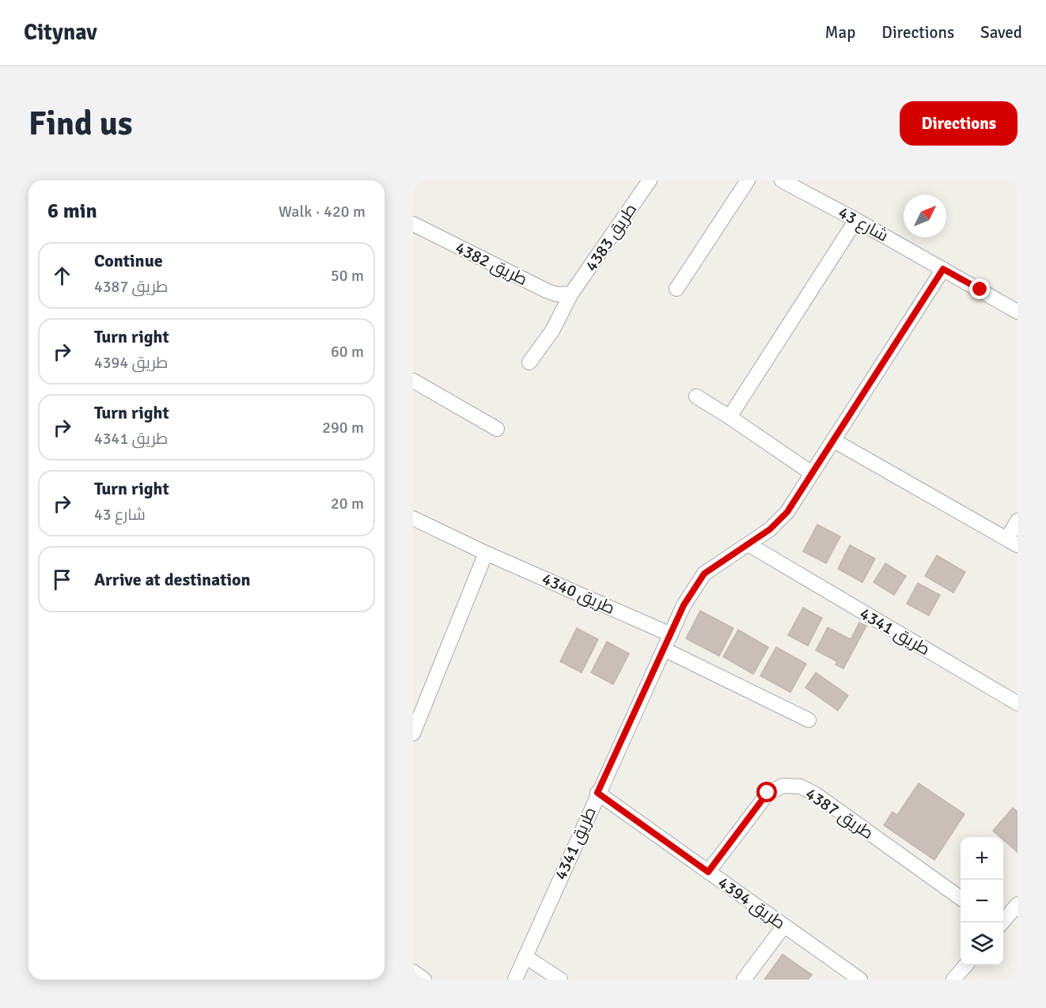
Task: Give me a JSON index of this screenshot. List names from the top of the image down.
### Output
{
  "streets": {
    "street": [
      "شارع 43",
      "طريق 4383",
      "طريق 4382",
      "طريق 4340",
      "طريق 4341",
      "طريق 4387",
      "طريق 4394"
    ]
  },
  "crossings": [
    ["شارع 43", "طريق 4341"],
    ["طريق 4383", "طريق 4382"],
    ["طريق 4340", "طريق 4341"],
    ["طريق 4341", "طريق 4394"],
    ["طريق 4387", "طريق 4394"]
  ],
  "north": "top right",
  "page": {
    "header": "Citynav",
    "nav": ["Map", "Directions", "Saved"],
    "buttons": "Directions",
    "title": "Find us",
    "heading": ["6 min", "Walk · 420 m"],
    "list": [
      ["Continue", "طريق 4387", "50 m"],
      ["Turn right", "طريق 4394", "60 m"],
      ["Turn right", "طريق 4341", "290 m"],
      ["Turn right", "شارع 43", "20 m"],
      "Arrive at destination"
    ],
    "map_buttons": ["+", "−"]
  }
}
